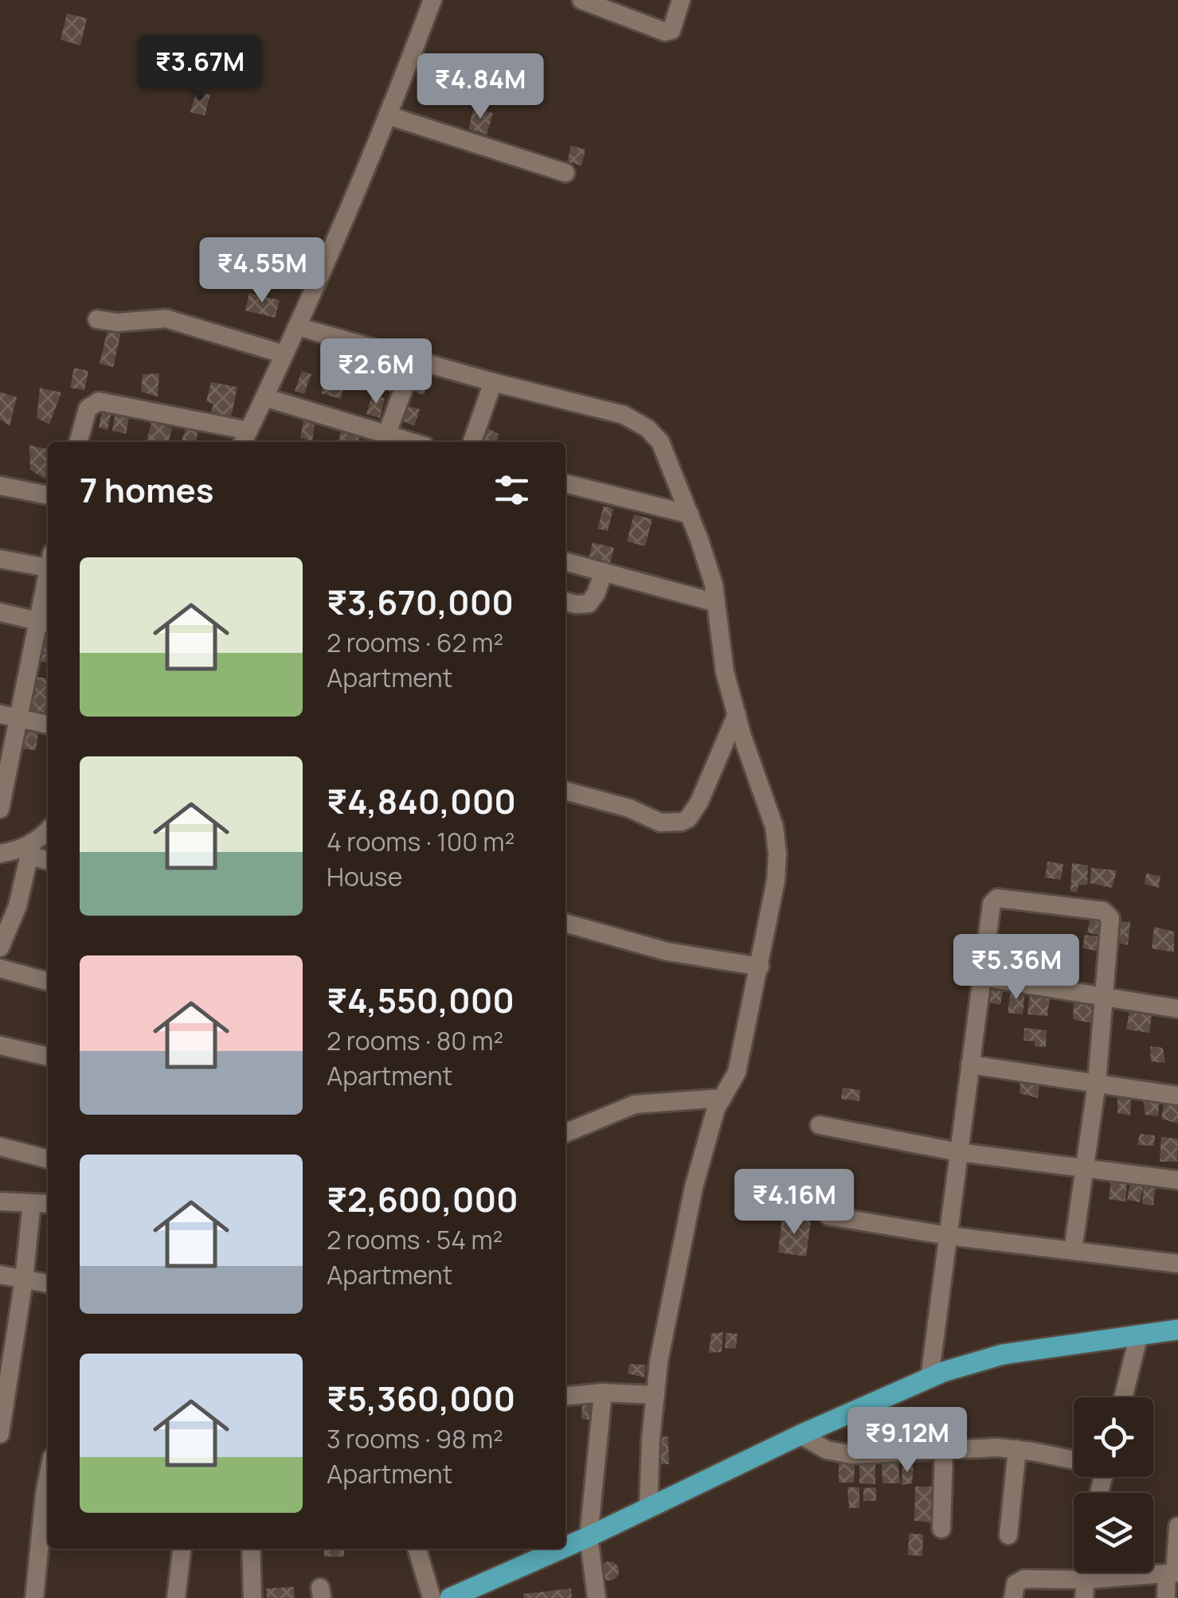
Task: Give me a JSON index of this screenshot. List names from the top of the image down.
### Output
{
  "page": {
    "price": [
      "₹3.67M",
      "₹4.84M",
      "₹4.55M",
      "₹2.6M",
      "₹5.36M",
      "₹4.16M",
      "₹9.12M"
    ],
    "heading": "7 homes",
    "list": [
      {
        "name": "₹3,670,000",
        "note": "2 rooms · 62 m² · Apartment"
      },
      {
        "name": "₹4,840,000",
        "note": "4 rooms · 100 m² · House"
      },
      {
        "name": "₹4,550,000",
        "note": "2 rooms · 80 m² · Apartment"
      },
      {
        "name": "₹2,600,000",
        "note": "2 rooms · 54 m² · Apartment"
      },
      {
        "name": "₹5,360,000",
        "note": "3 rooms · 98 m² · Apartment"
      }
    ]
  }
}
